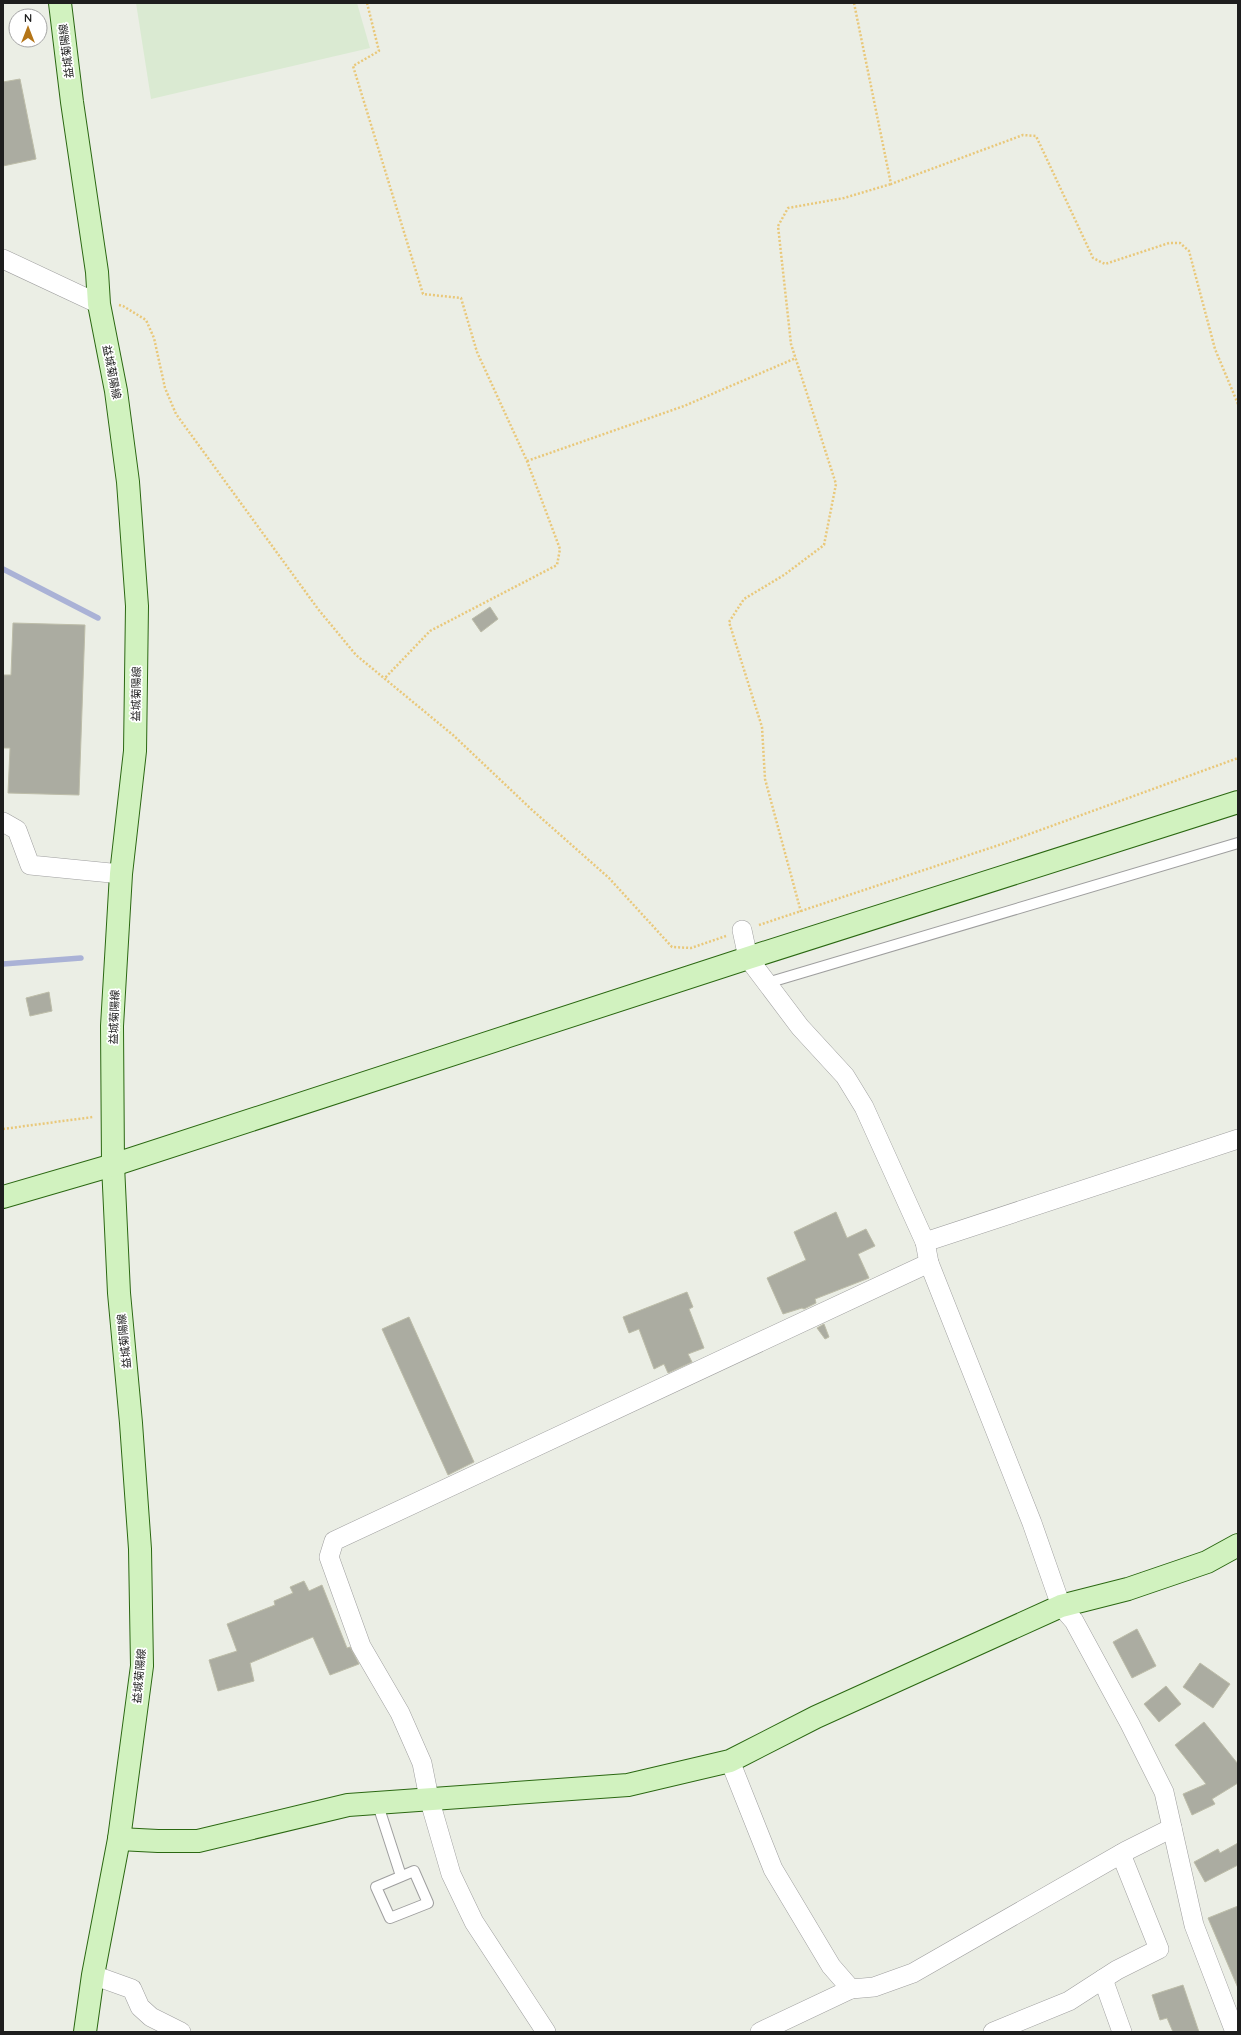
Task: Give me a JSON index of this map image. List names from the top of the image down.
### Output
{
  "streets": {
    "street": ["益城菊陽線"]
  },
  "north": "top"
}
